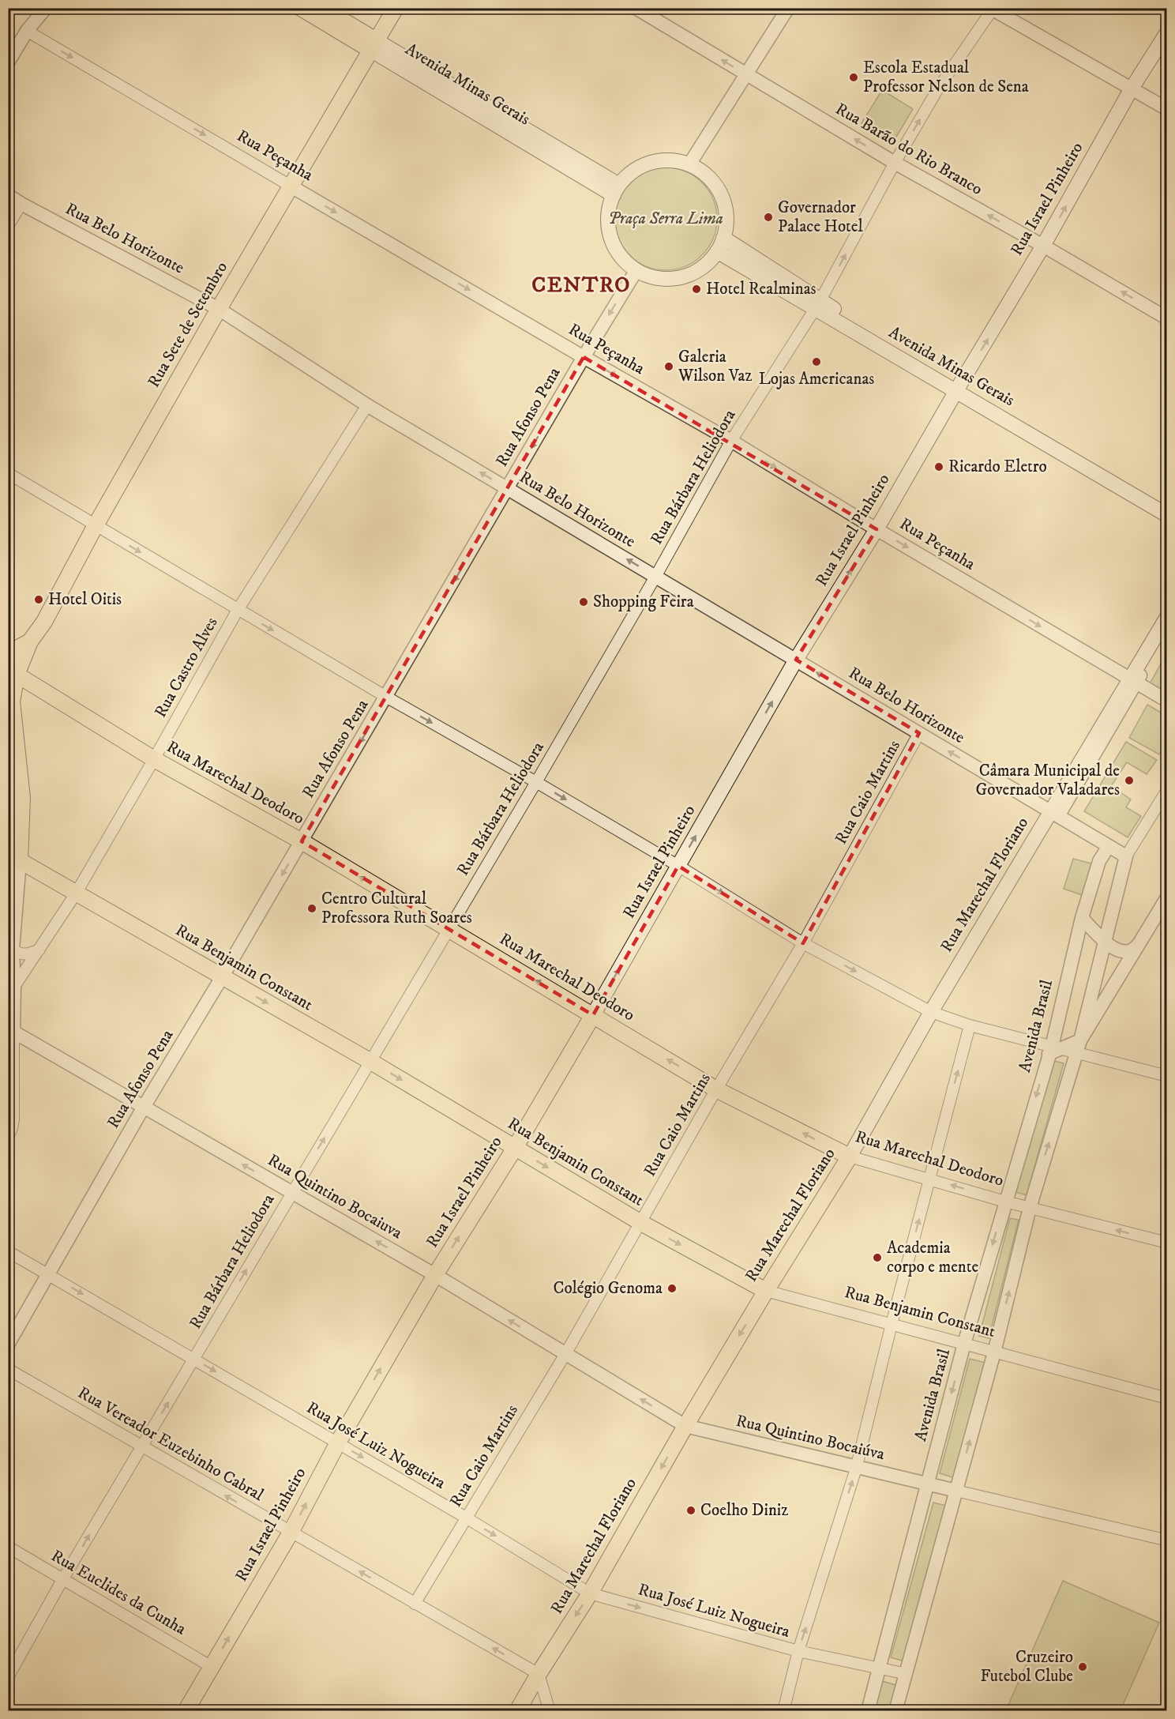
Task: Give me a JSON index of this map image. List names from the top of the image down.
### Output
{
  "streets": {
    "main road": [
      "Avenida Minas Gerais",
      "Rua Israel Pinheiro",
      "Rua Sete de Setembro",
      "Rua Marechal Deodoro",
      "Rua Marechal Floriano",
      "Rua Benjamin Constant"
    ],
    "street": [
      "Rua Barão do Rio Branco",
      "Rua Peçanha",
      "Rua Belo Horizonte",
      "Rua Afonso Pena",
      "Rua Bárbara Heliodora",
      "Rua Castro Alves",
      "Rua Caio Martins",
      "Avenida Brasil",
      "Rua Quintino Bocaiuva",
      "Rua Quintino Bocaiúva",
      "Rua Vereador Euzebinho Cabral",
      "Rua José Luiz Nogueira",
      "Rua Euclides da Cunha"
    ]
  },
  "crossings": [
    ["Avenida Minas Gerais", "Rua Israel Pinheiro"],
    ["Avenida Minas Gerais", "Rua Sete de Setembro"],
    ["Avenida Minas Gerais", "Rua Afonso Pena"],
    ["Avenida Minas Gerais", "Rua Bárbara Heliodora"],
    ["Rua Barão do Rio Branco", "Rua Israel Pinheiro"],
    ["Rua Barão do Rio Branco", "Rua Bárbara Heliodora"],
    ["Rua Peçanha", "Rua Israel Pinheiro"],
    ["Rua Peçanha", "Rua Sete de Setembro"],
    ["Rua Peçanha", "Rua Afonso Pena"],
    ["Rua Peçanha", "Rua Bárbara Heliodora"],
    ["Rua Peçanha", "Rua Marechal Floriano"],
    ["Rua Israel Pinheiro", "Rua Belo Horizonte"],
    ["Rua Israel Pinheiro", "Rua Marechal Deodoro"],
    ["Rua Israel Pinheiro", "Rua Benjamin Constant"],
    ["Rua Israel Pinheiro", "Rua Quintino Bocaiuva"],
    ["Rua Israel Pinheiro", "Rua Vereador Euzebinho Cabral"],
    ["Rua Israel Pinheiro", "Rua José Luiz Nogueira"],
    ["Rua Israel Pinheiro", "Rua Euclides da Cunha"],
    ["Rua Belo Horizonte", "Rua Sete de Setembro"],
    ["Rua Belo Horizonte", "Rua Afonso Pena"],
    ["Rua Belo Horizonte", "Rua Bárbara Heliodora"],
    ["Rua Belo Horizonte", "Rua Castro Alves"],
    ["Rua Belo Horizonte", "Rua Caio Martins"],
    ["Rua Belo Horizonte", "Rua Marechal Floriano"],
    ["Rua Belo Horizonte", "Avenida Brasil"],
    ["Rua Afonso Pena", "Rua Marechal Deodoro"],
    ["Rua Afonso Pena", "Rua Benjamin Constant"],
    ["Rua Afonso Pena", "Rua Quintino Bocaiuva"],
    ["Rua Afonso Pena", "Rua José Luiz Nogueira"],
    ["Rua Bárbara Heliodora", "Rua Marechal Deodoro"],
    ["Rua Bárbara Heliodora", "Rua Benjamin Constant"],
    ["Rua Bárbara Heliodora", "Rua Quintino Bocaiuva"],
    ["Rua Bárbara Heliodora", "Rua Vereador Euzebinho Cabral"],
    ["Rua Bárbara Heliodora", "Rua José Luiz Nogueira"],
    ["Rua Bárbara Heliodora", "Rua Euclides da Cunha"],
    ["Rua Castro Alves", "Rua Marechal Deodoro"],
    ["Rua Castro Alves", "Rua Benjamin Constant"],
    ["Rua Marechal Deodoro", "Rua Caio Martins"],
    ["Rua Marechal Deodoro", "Rua Marechal Floriano"],
    ["Rua Marechal Deodoro", "Avenida Brasil"],
    ["Rua Caio Martins", "Rua Benjamin Constant"],
    ["Rua Caio Martins", "Rua Quintino Bocaiuva"],
    ["Rua Caio Martins", "Rua Vereador Euzebinho Cabral"],
    ["Rua Caio Martins", "Rua José Luiz Nogueira"],
    ["Rua Marechal Floriano", "Rua Benjamin Constant"],
    ["Rua Marechal Floriano", "Rua Quintino Bocaiuva"],
    ["Rua Marechal Floriano", "Rua Quintino Bocaiúva"],
    ["Rua Marechal Floriano", "Rua Vereador Euzebinho Cabral"],
    ["Rua Marechal Floriano", "Rua José Luiz Nogueira"],
    ["Rua Benjamin Constant", "Avenida Brasil"],
    ["Avenida Brasil", "Rua Quintino Bocaiúva"],
    ["Avenida Brasil", "Rua José Luiz Nogueira"],
    ["Rua Quintino Bocaiuva", "Rua Quintino Bocaiúva"]
  ],
  "one_way": [
    "Rua Barão do Rio Branco",
    "Rua Peçanha",
    "Rua Israel Pinheiro",
    "Rua Belo Horizonte",
    "Rua Afonso Pena",
    "Rua Bárbara Heliodora",
    "Rua Marechal Deodoro",
    "Rua Benjamin Constant",
    "Rua Quintino Bocaiuva",
    "Rua Vereador Euzebinho Cabral",
    "Rua José Luiz Nogueira"
  ],
  "districts": ["CENTRO"],
  "parks": ["Praça Serra Lima"],
  "places": [
    "Escola Estadual Professor Nelson de Sena",
    "Governador Palace Hotel",
    "Hotel Realminas",
    "Lojas Americanas",
    "Galeria Wilson Vaz",
    "Ricardo Eletro",
    "Hotel Oitis",
    "Shopping Feira",
    "Câmara Municipal de Governador Valadares",
    "Centro Cultural Professora Ruth Soares",
    "Academia corpo e mente",
    "Colégio Genoma",
    "Coelho Diniz",
    "Cruzeiro Futebol Clube"
  ]
}
